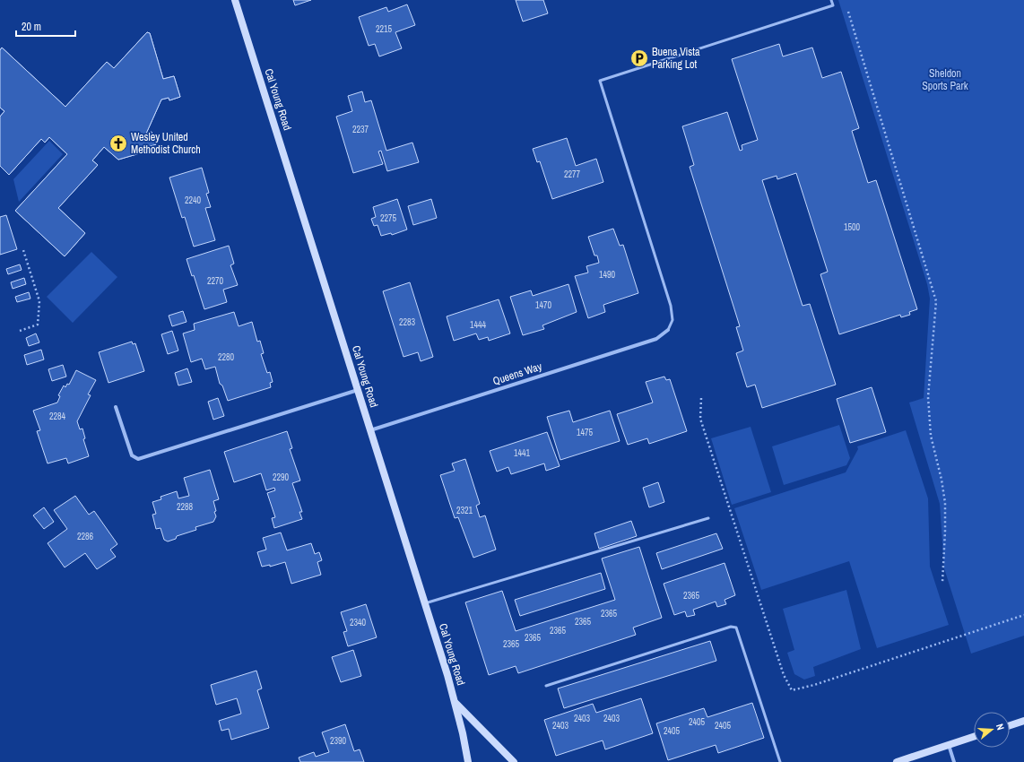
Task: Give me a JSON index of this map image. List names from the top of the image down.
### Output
{
  "streets": {
    "main road": ["Cal Young Road"],
    "street": ["Queens Way"]
  },
  "crossings": [
    ["Cal Young Road", "Queens Way"]
  ],
  "parks": ["Sheldon Sports Park"],
  "places": {
    "parking": ["Buena Vista Parking Lot"],
    "church": ["Wesley United Methodist Church"]
  },
  "house_numbers": [
    "2215",
    "2237",
    "2277",
    "2240",
    "2275",
    "1500",
    "1490",
    "2270",
    "1470",
    "2283",
    "1444",
    "2280",
    "2284",
    "1475",
    "1441",
    "2290",
    "2288",
    "2321",
    "2286",
    "2365",
    "2365",
    "2365",
    "2340",
    "2365",
    "2365",
    "2365",
    "2403",
    "2403",
    "2405",
    "2403",
    "2405",
    "2405",
    "2390"
  ],
  "scale_bar": "20 m",
  "north": "right"
}
